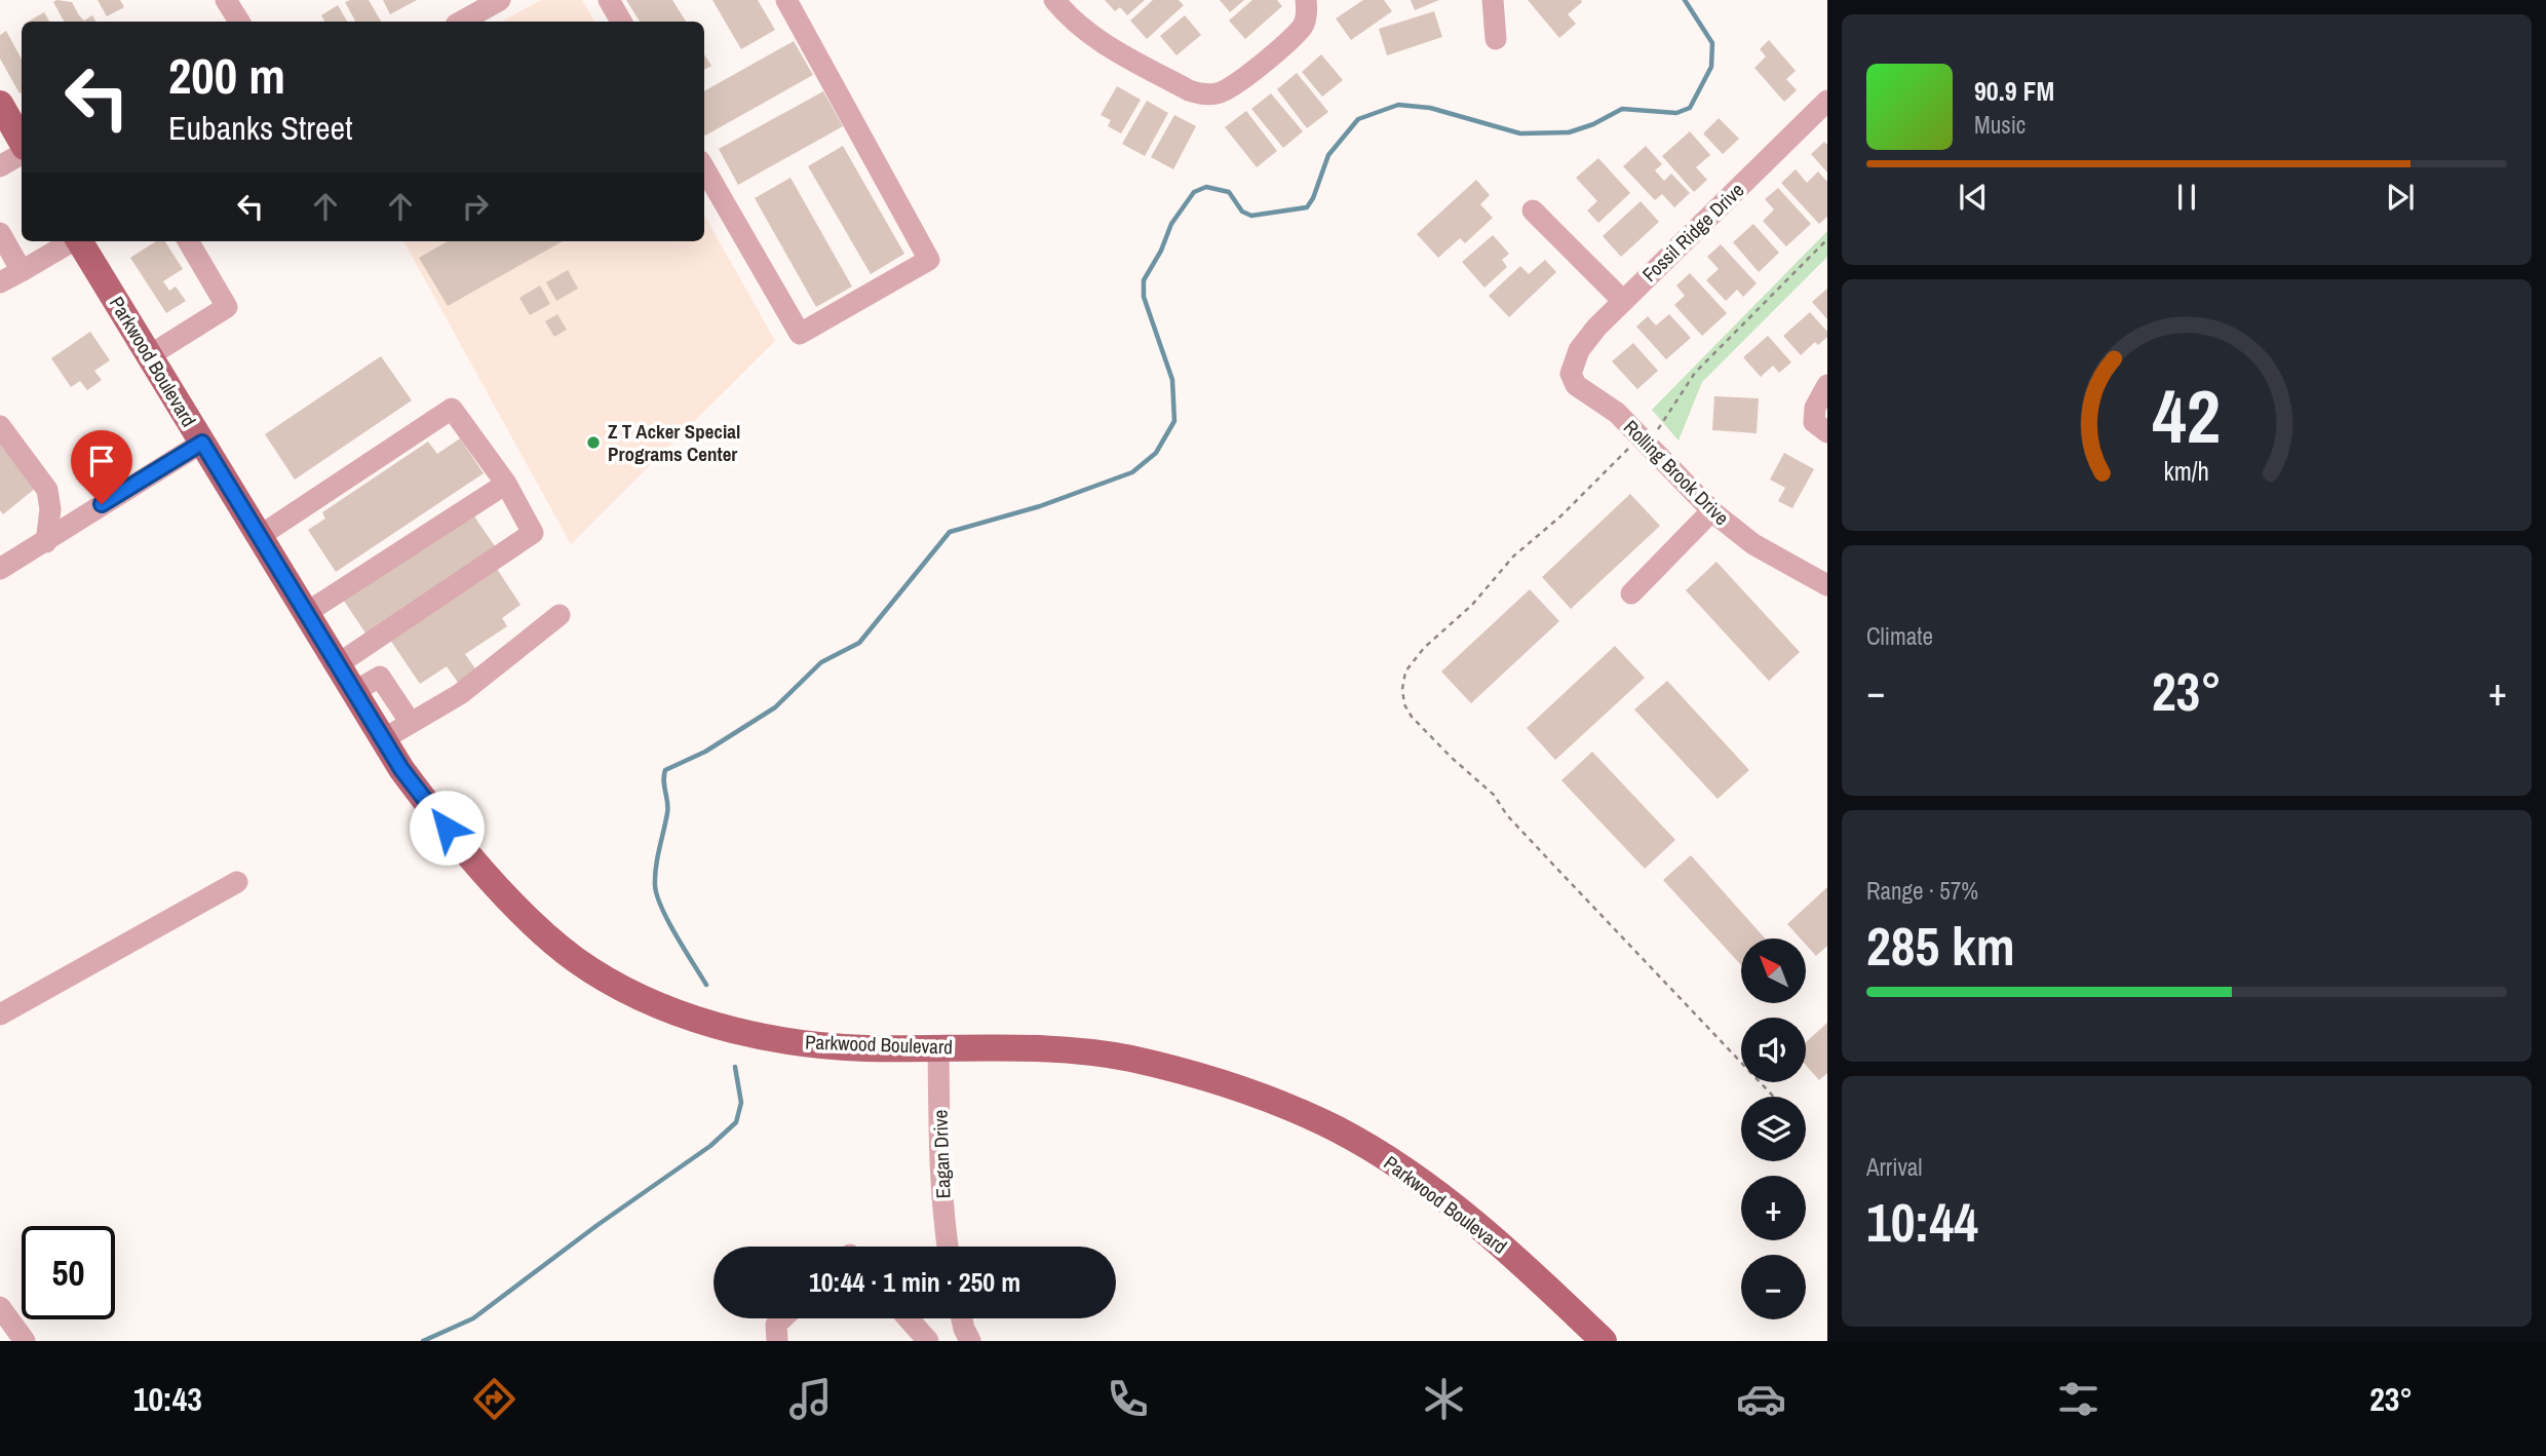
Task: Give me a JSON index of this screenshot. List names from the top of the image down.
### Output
{
  "streets": {
    "main road": ["Parkwood Boulevard"],
    "street": ["Fossil Ridge Drive", "Rolling Brook Drive", "Eagan Drive"]
  },
  "crossings": [
    ["Fossil Ridge Drive", "Rolling Brook Drive"],
    ["Parkwood Boulevard", "Eagan Drive"]
  ],
  "places": ["Z T Acker Special Programs Center"],
  "north": "top left",
  "page": {
    "turn": ["200 m", "Eubanks Street"],
    "song": ["90.9 FM", "Music"],
    "tile": [
      "Climate",
      ["Range · 57%", "285 km"],
      ["Arrival", "10:44"]
    ],
    "heat": ["−", "23°", "+"],
    "map_buttons": ["+", "−"],
    "limit": "50",
    "trip": "10:44 · 1 min · 250 m",
    "tabs": ["10:43", "23°"],
    "gauge": ["42", "km/h"]
  }
}
